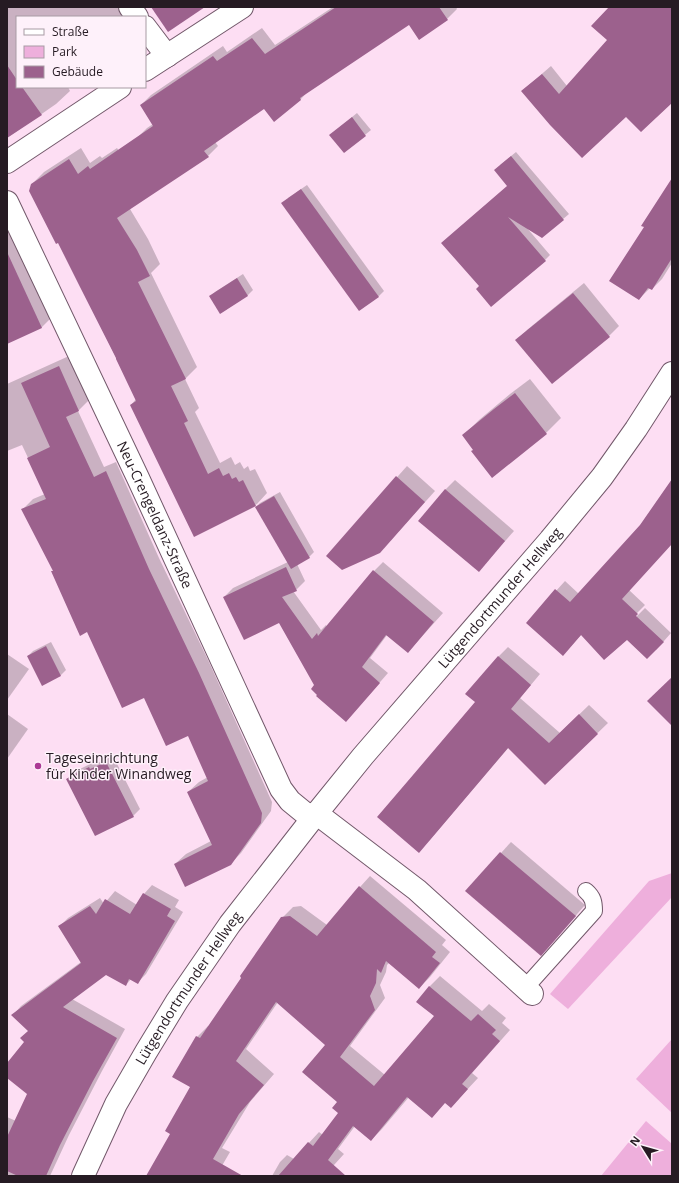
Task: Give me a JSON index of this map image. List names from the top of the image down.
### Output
{
  "streets": {
    "street": ["Neu-Crengeldanz-Straße", "Lütgendortmunder Hellweg"]
  },
  "crossings": [
    ["Neu-Crengeldanz-Straße", "Lütgendortmunder Hellweg"]
  ],
  "places": ["Tageseinrichtung für Kinder Winandweg"],
  "legend": ["Straße", "Park", "Gebäude"],
  "north": "top left"
}
